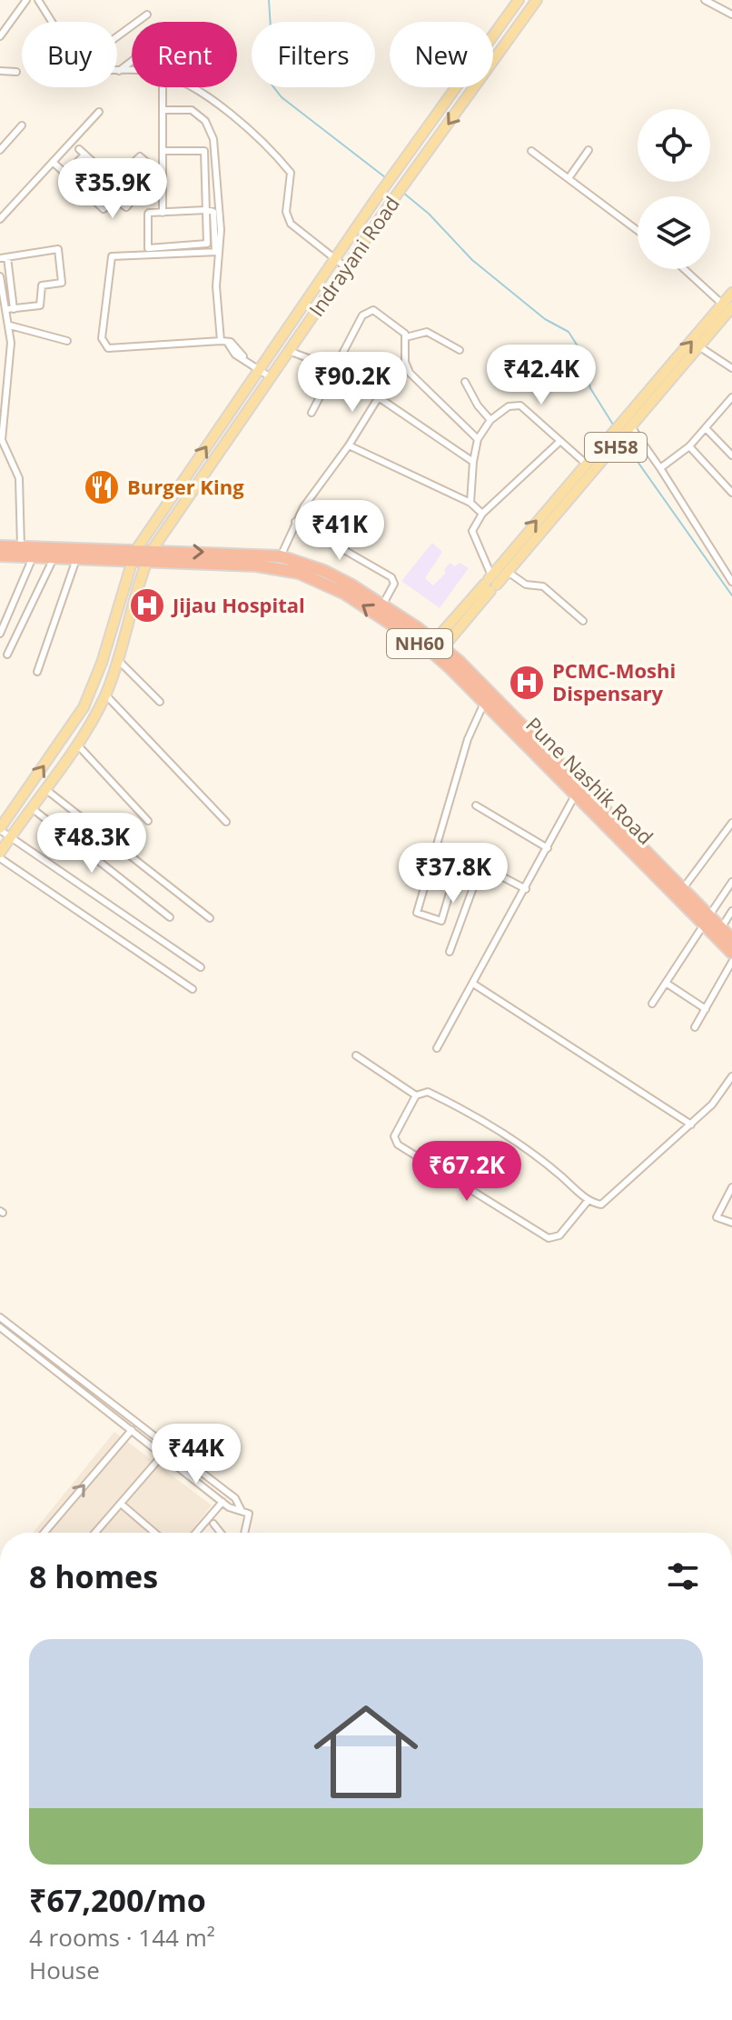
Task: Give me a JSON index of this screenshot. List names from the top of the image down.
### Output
{
  "streets": {
    "highway": ["NH60", "Pune Nashik Road"],
    "main road": ["Indrayani Road", "SH58"]
  },
  "crossings": [
    ["Indrayani Road", "Pune Nashik Road"],
    ["SH58", "Pune Nashik Road"]
  ],
  "places": {
    "restaurant": ["Burger King"],
    "hospital": ["Jijau Hospital", "PCMC-Moshi Dispensary"]
  },
  "page": {
    "chip": [
      "Buy",
      "Rent",
      "Filters",
      "New"
    ],
    "price": [
      "₹35.9K",
      "₹42.4K",
      "₹90.2K",
      "₹41K",
      "₹48.3K",
      "₹37.8K",
      "₹67.2K",
      "₹44K"
    ],
    "heading": "8 homes",
    "list": [
      {
        "name": "₹67,200/mo",
        "note": "4 rooms · 144 m² · House"
      }
    ]
  }
}
